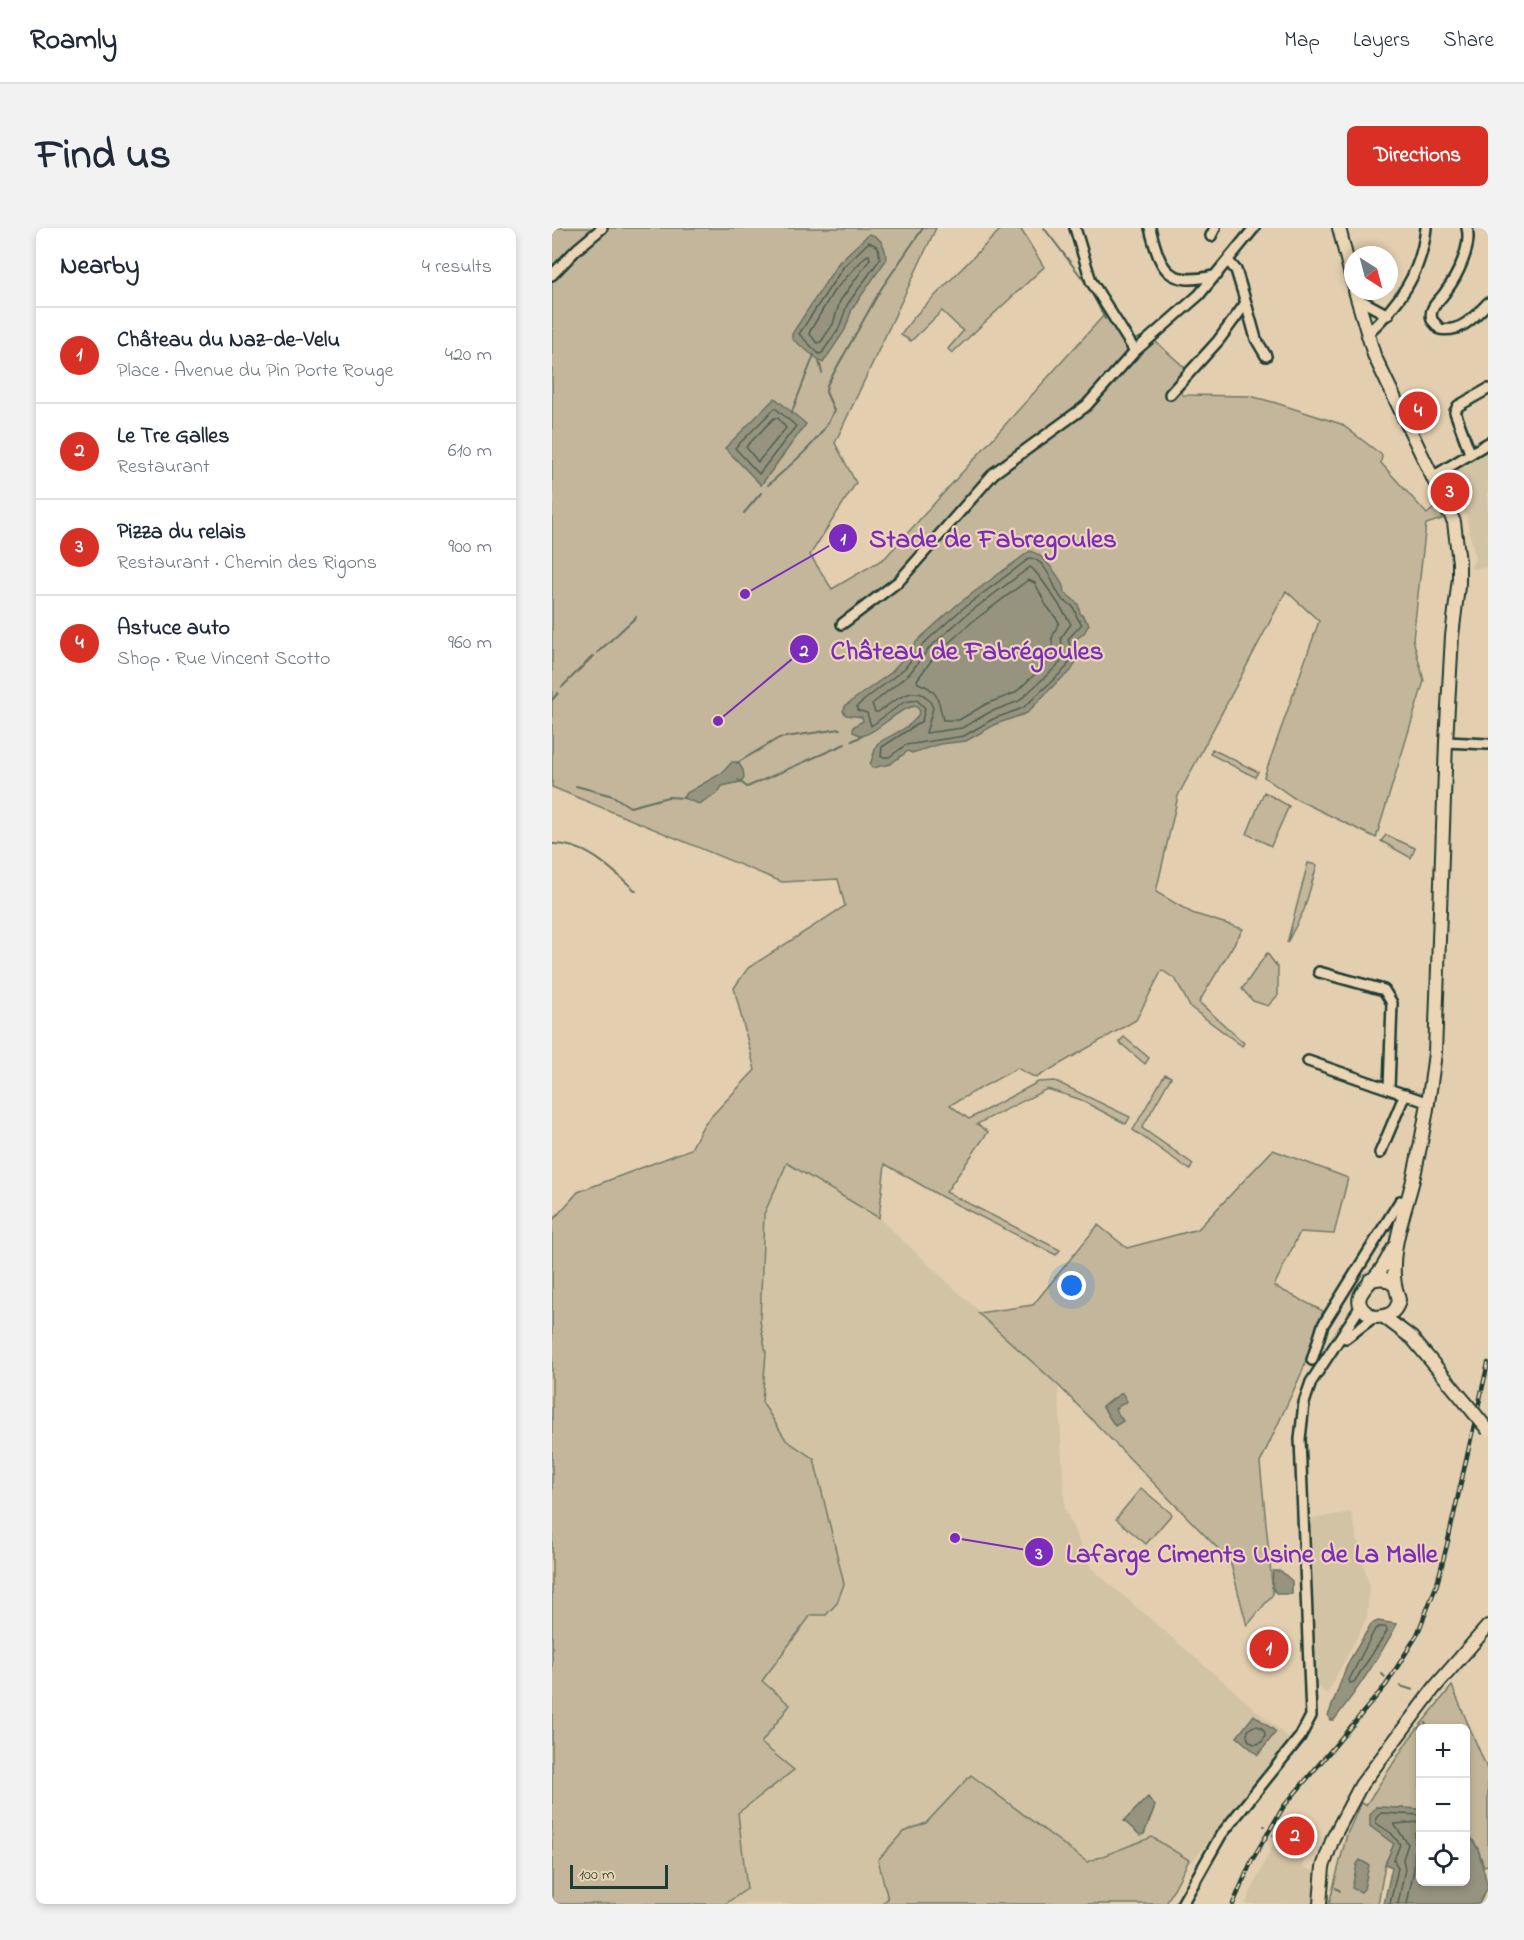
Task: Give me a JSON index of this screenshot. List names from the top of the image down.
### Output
{
  "places": ["Stade de Fabregoules", "Château de Fabrégoules", "Lafarge Ciments Usine de La Malle"],
  "scale_bar": "100 m",
  "north": "bottom right",
  "page": {
    "header": "Roamly",
    "nav": ["Map", "Layers", "Share"],
    "title": "Find us",
    "buttons": "Directions",
    "heading": ["Nearby", "4 results"],
    "list": [
      {
        "mark": "1",
        "name": "Château du Naz-de-Velu",
        "note": "Place · Avenue du Pin Porte Rouge",
        "value": "420 m"
      },
      {
        "mark": "2",
        "name": "Le Tre Galles",
        "note": "Restaurant",
        "value": "610 m"
      },
      {
        "mark": "3",
        "name": "Pizza du relais",
        "note": "Restaurant · Chemin des Rigons",
        "value": "900 m"
      },
      {
        "mark": "4",
        "name": "Astuce auto",
        "note": "Shop · Rue Vincent Scotto",
        "value": "960 m"
      }
    ],
    "pins": [
      "4",
      "3",
      "1",
      "2"
    ],
    "map_buttons": ["+", "−"],
    "scale": "100 m"
  }
}
